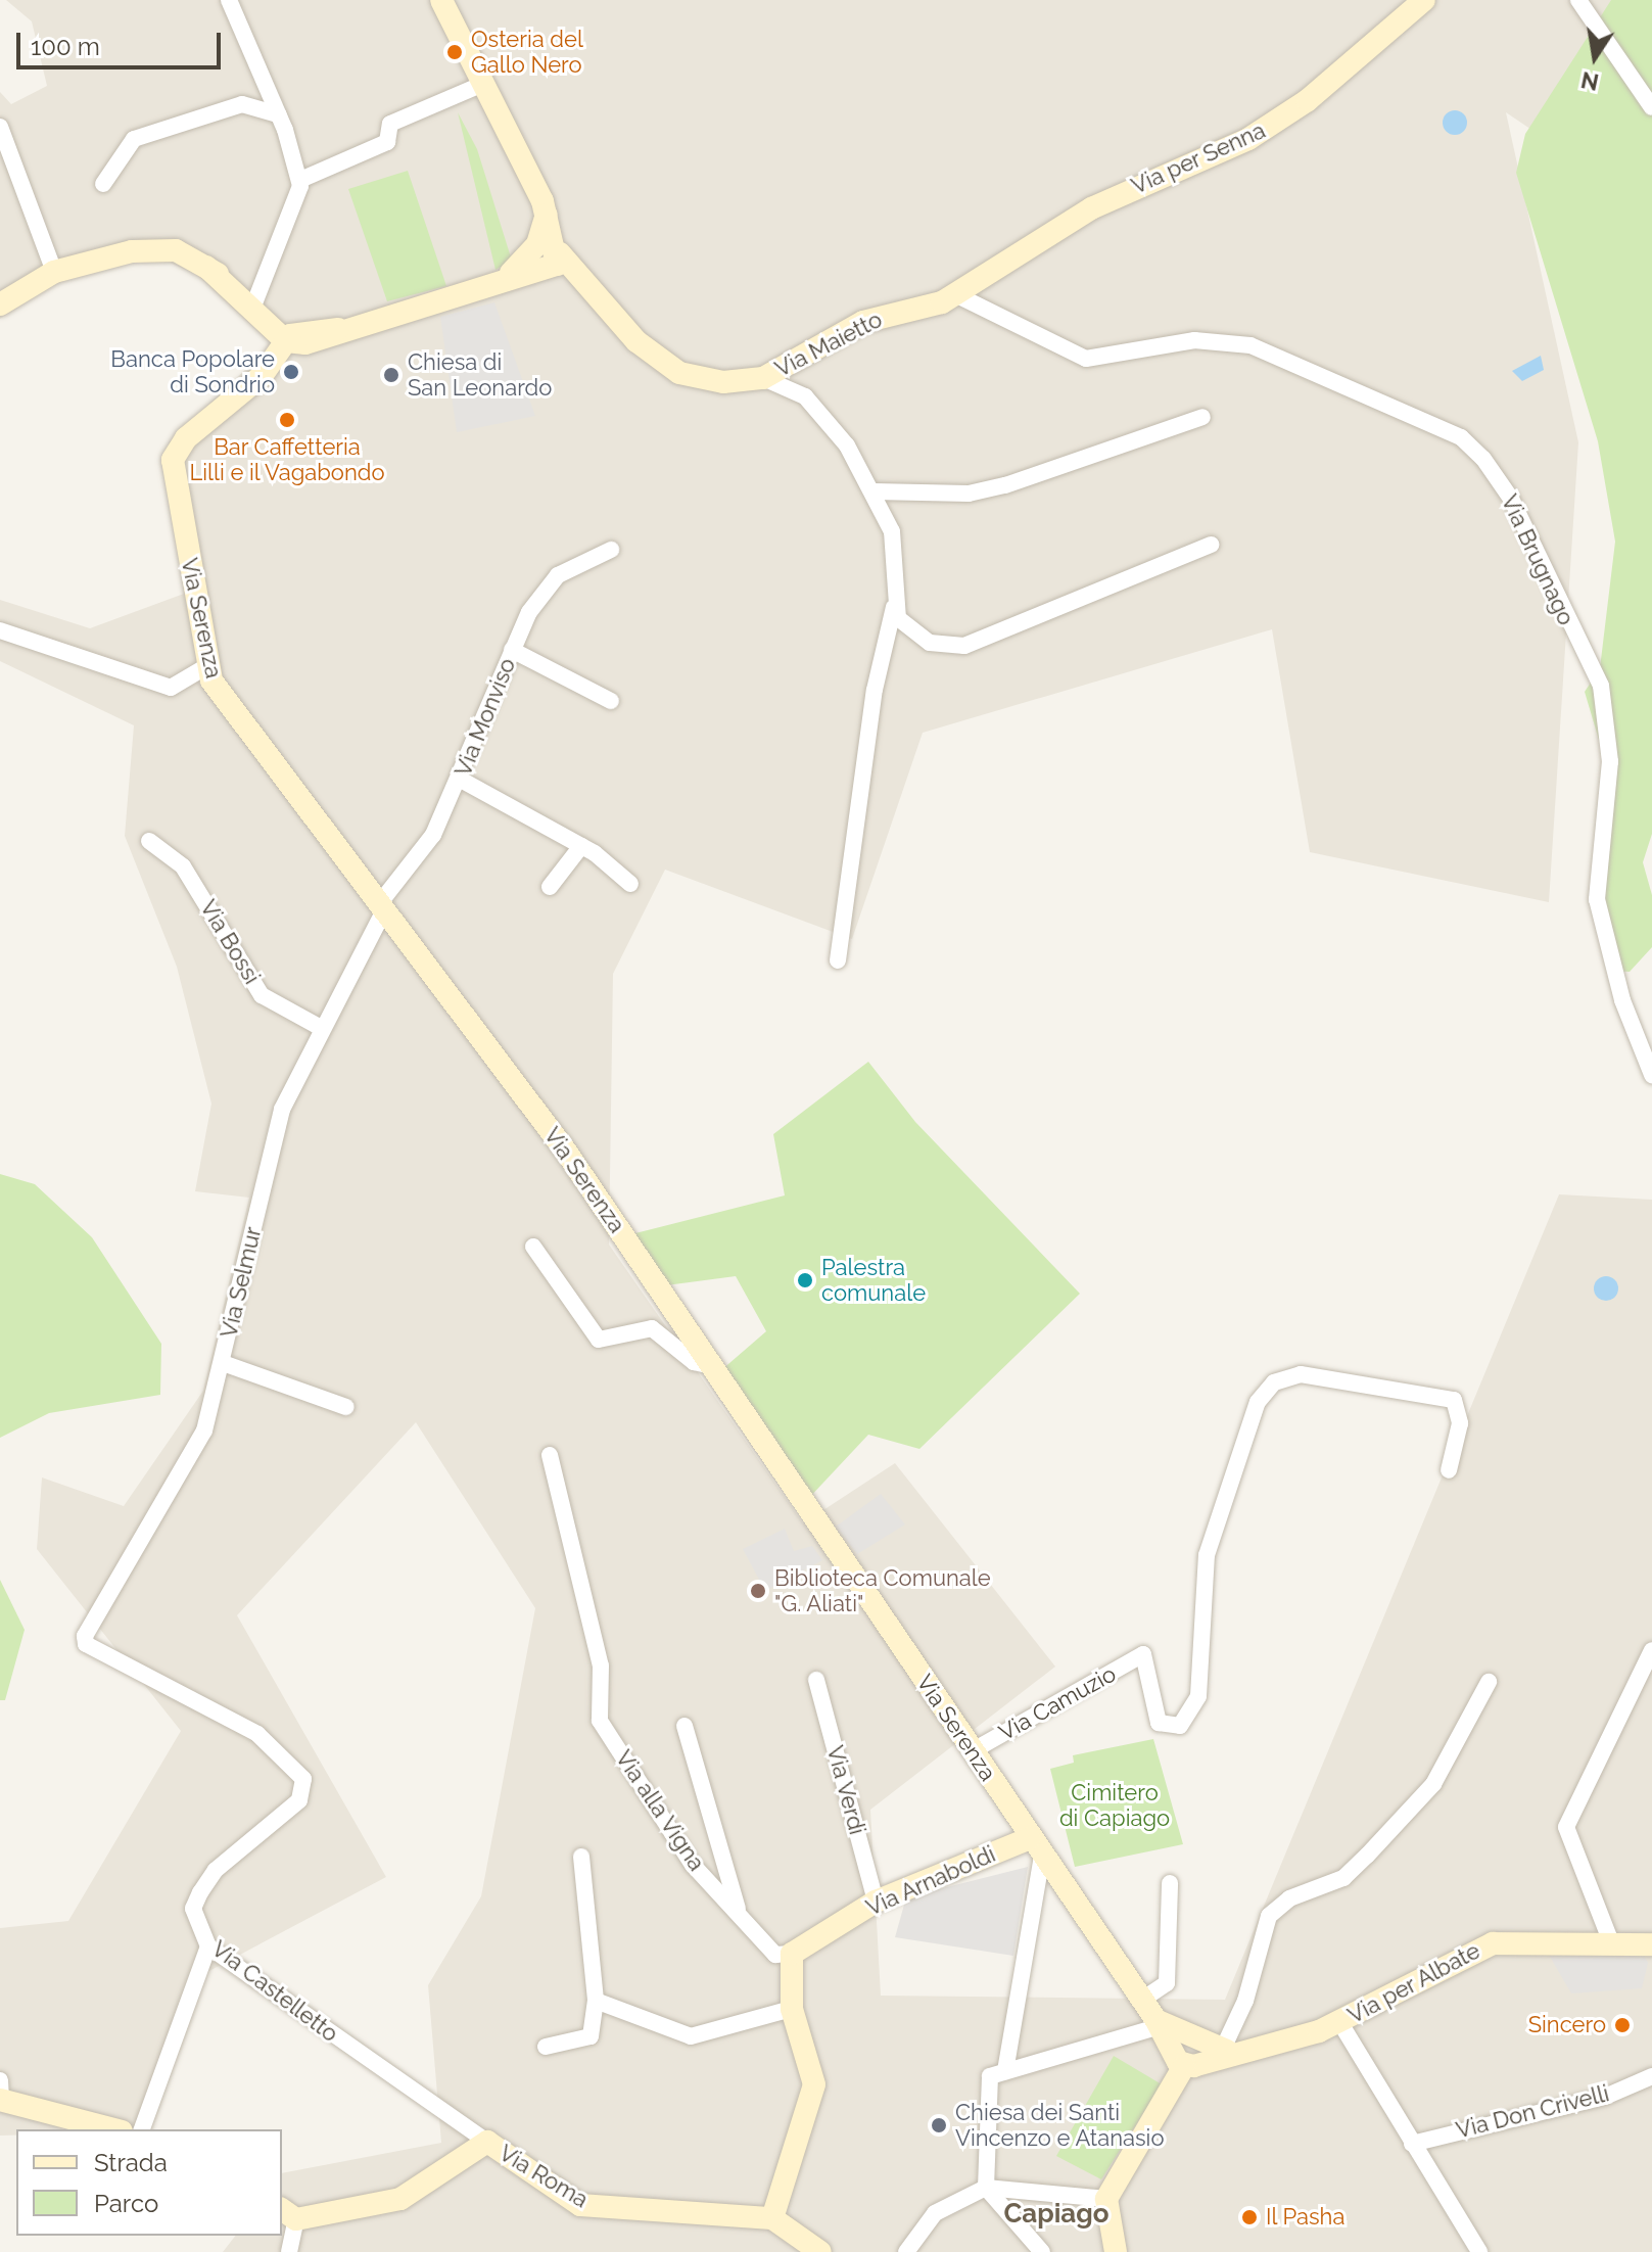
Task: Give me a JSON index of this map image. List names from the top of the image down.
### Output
{
  "streets": {
    "street": [
      "Via per Senna",
      "Via Maietto",
      "Via Brugnago",
      "Via Serenza",
      "Via Monviso",
      "Via Bossi",
      "Via Selmur",
      "Via Camuzio",
      "Via Verdi",
      "Via alla Vigna",
      "Via Arnaboldi",
      "Via per Albate",
      "Via Castelletto",
      "Via Don Crivelli",
      "Via Roma"
    ]
  },
  "crossings": [
    ["Via per Senna", "Via Maietto"],
    ["Via per Senna", "Via Brugnago"],
    ["Via Maietto", "Via Brugnago"],
    ["Via Serenza", "Via Monviso"],
    ["Via Serenza", "Via Selmur"],
    ["Via Serenza", "Via Camuzio"],
    ["Via Serenza", "Via Arnaboldi"],
    ["Via Serenza", "Via per Albate"],
    ["Via Monviso", "Via Selmur"],
    ["Via Bossi", "Via Selmur"],
    ["Via Selmur", "Via Castelletto"],
    ["Via Verdi", "Via Arnaboldi"],
    ["Via alla Vigna", "Via Arnaboldi"],
    ["Via Castelletto", "Via Roma"]
  ],
  "districts": ["Capiago"],
  "parks": ["Cimitero di Capiago"],
  "places": [
    "Osteria del Gallo Nero",
    "Banca Popolare di Sondrio",
    "Chiesa di San Leonardo",
    "Bar Caffetteria Lilli e il Vagabondo",
    "Palestra comunale",
    "Biblioteca Comunale \"G. Aliati\"",
    "Sincero",
    "Chiesa dei Santi Vincenzo e Atanasio",
    "Il Pasha"
  ],
  "legend": ["Strada", "Parco"],
  "scale_bar": "100 m",
  "north": "bottom"
}
